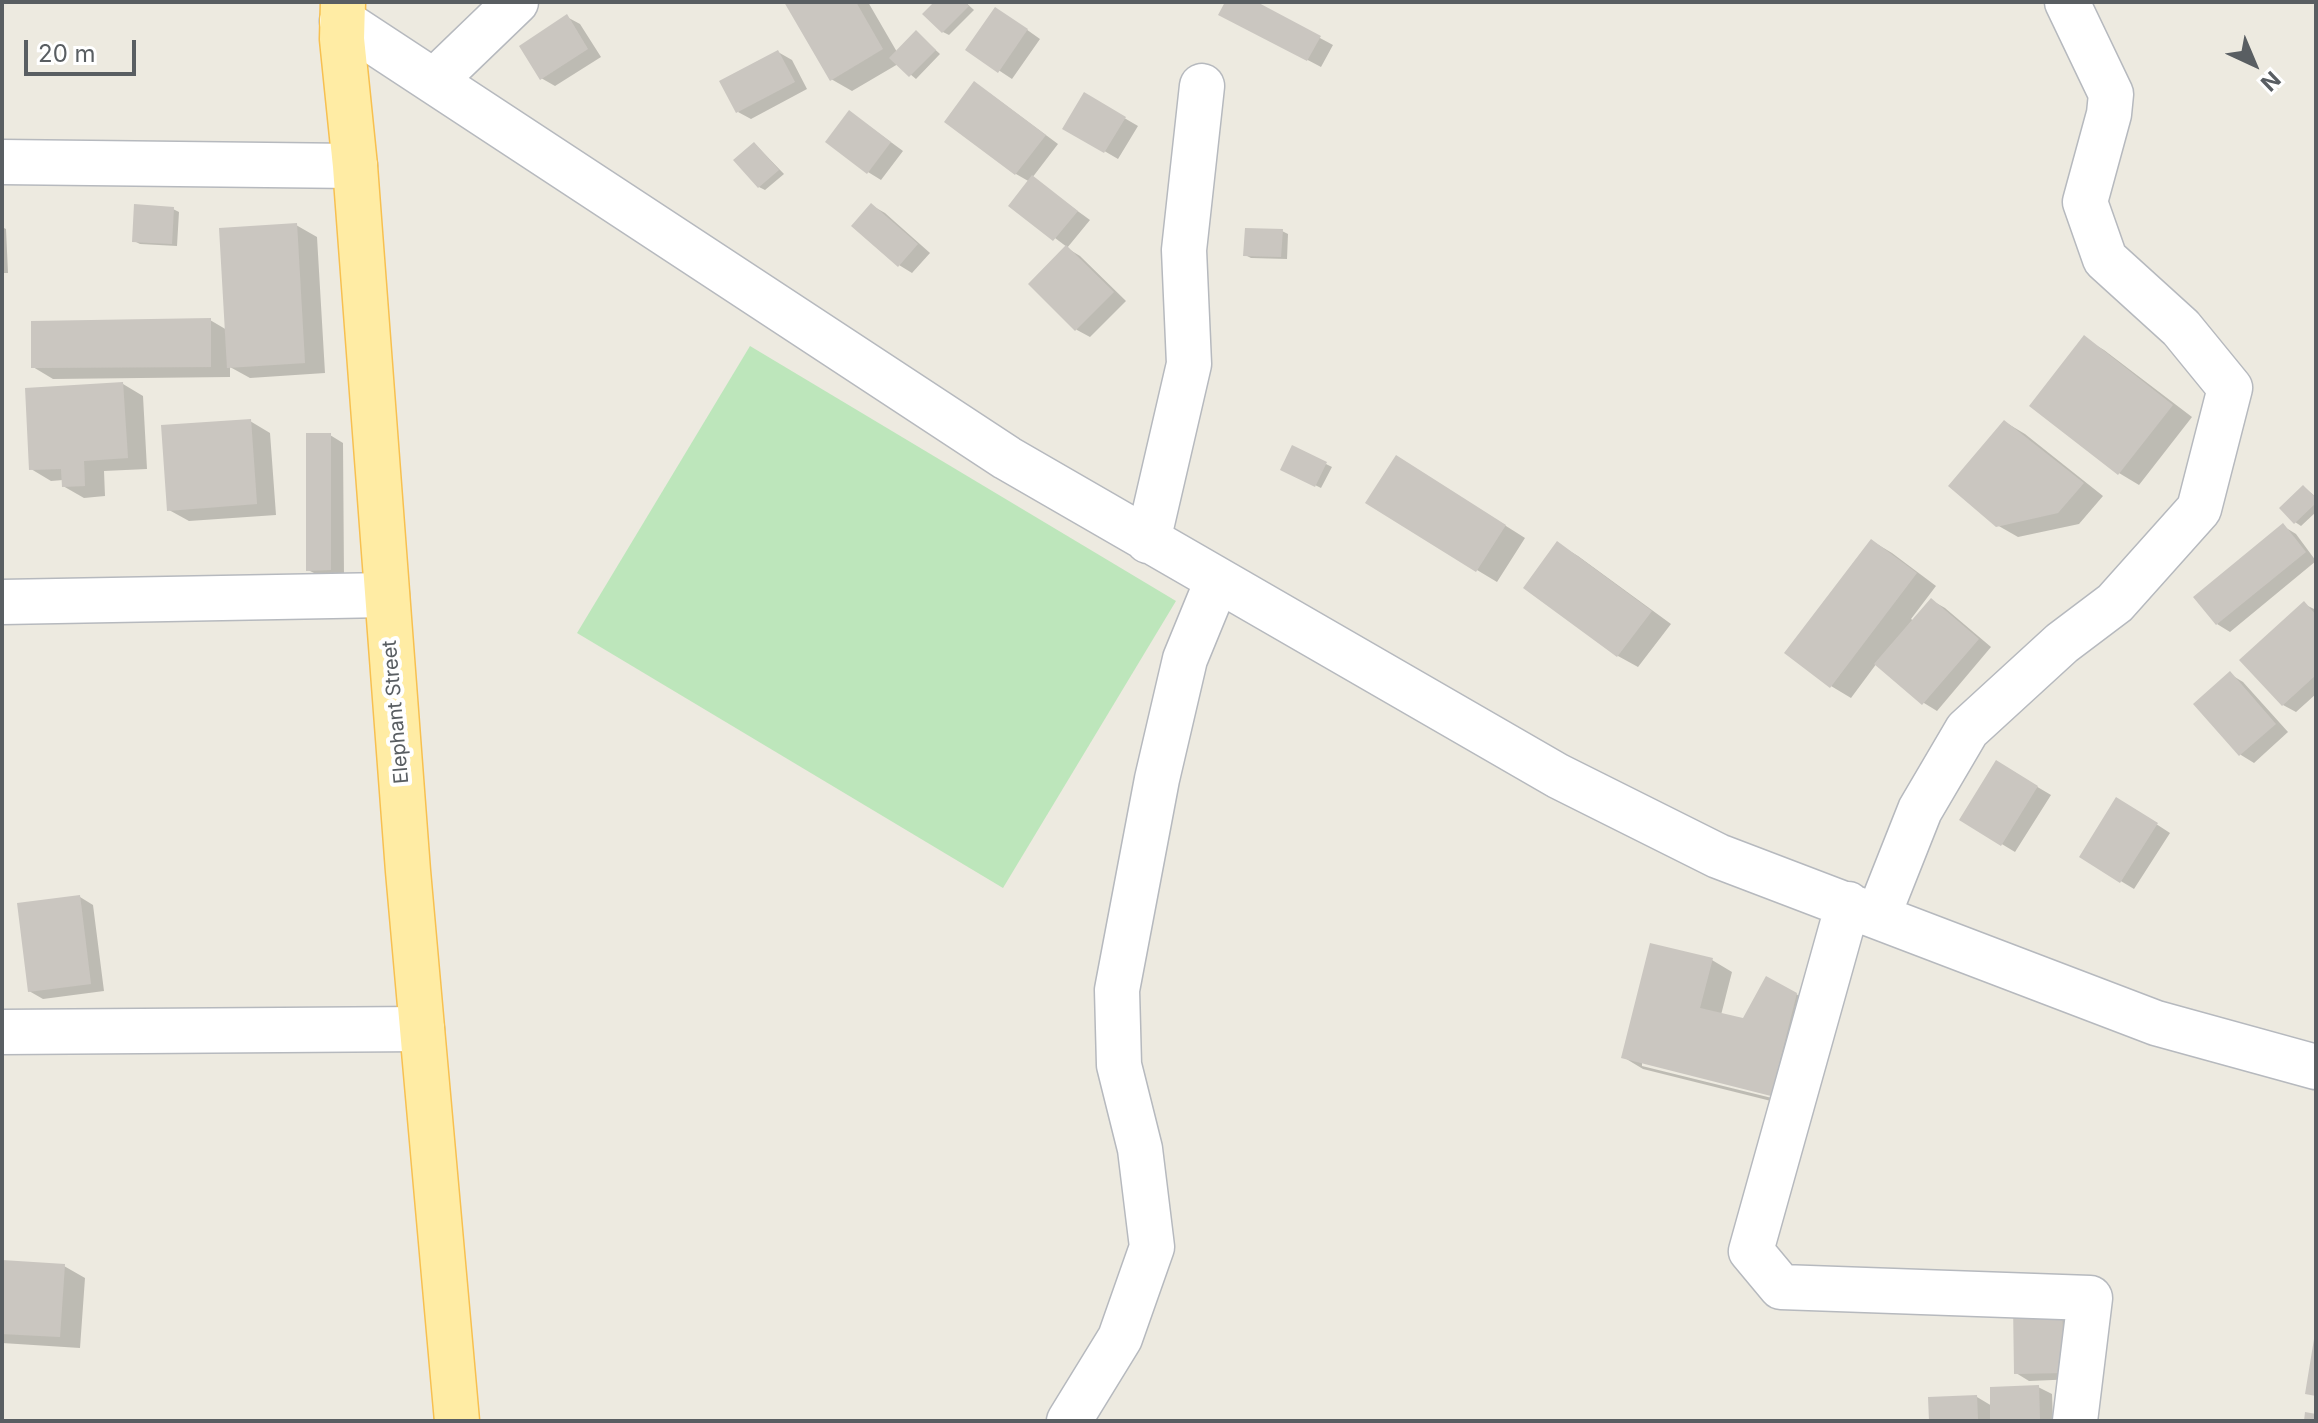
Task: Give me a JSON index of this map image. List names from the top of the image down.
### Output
{
  "streets": {
    "main road": ["Elephant Street"]
  },
  "scale_bar": "20 m",
  "north": "bottom right"
}
